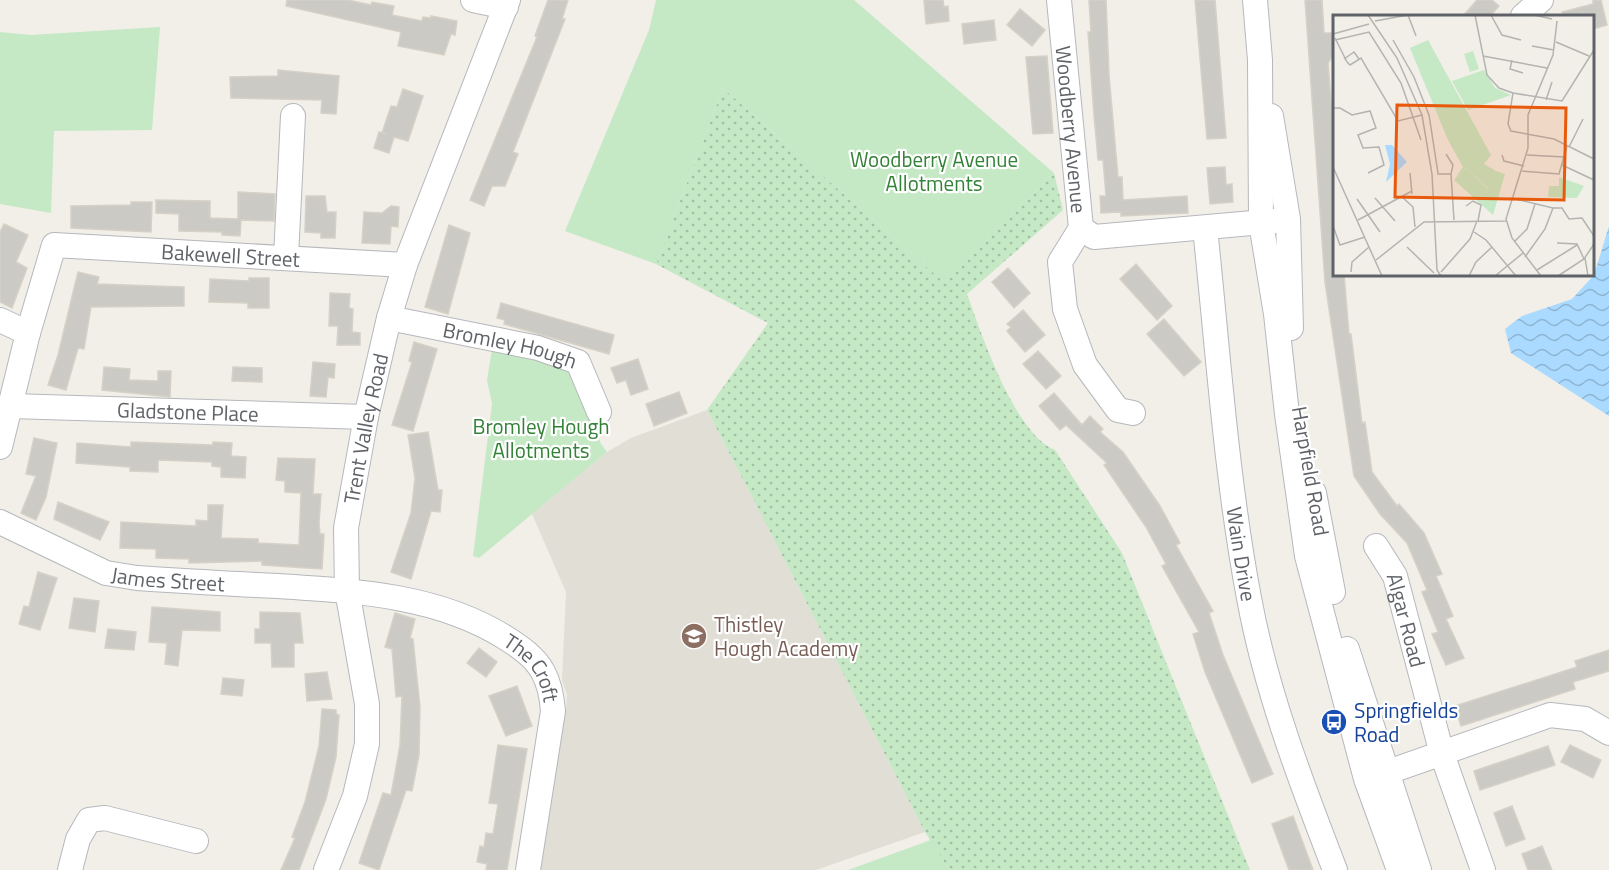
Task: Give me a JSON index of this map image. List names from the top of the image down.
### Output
{
  "streets": {
    "street": [
      "Woodberry Avenue",
      "Bakewell Street",
      "Bromley Hough",
      "Gladstone Place",
      "Trent Valley Road",
      "Harpfield Road",
      "Wain Drive",
      "James Street",
      "Algar Road",
      "The Croft"
    ]
  },
  "crossings": [
    ["Woodberry Avenue", "Harpfield Road"],
    ["Woodberry Avenue", "Wain Drive"],
    ["Bakewell Street", "Trent Valley Road"],
    ["Bromley Hough", "Trent Valley Road"],
    ["Gladstone Place", "Trent Valley Road"],
    ["Trent Valley Road", "James Street"],
    ["Trent Valley Road", "The Croft"],
    ["James Street", "The Croft"]
  ],
  "parks": ["Woodberry Avenue Allotments", "Bromley Hough Allotments"],
  "places": {
    "school or university": ["Thistley Hough Academy"],
    "bus stop": ["Springfields Road"]
  }
}
